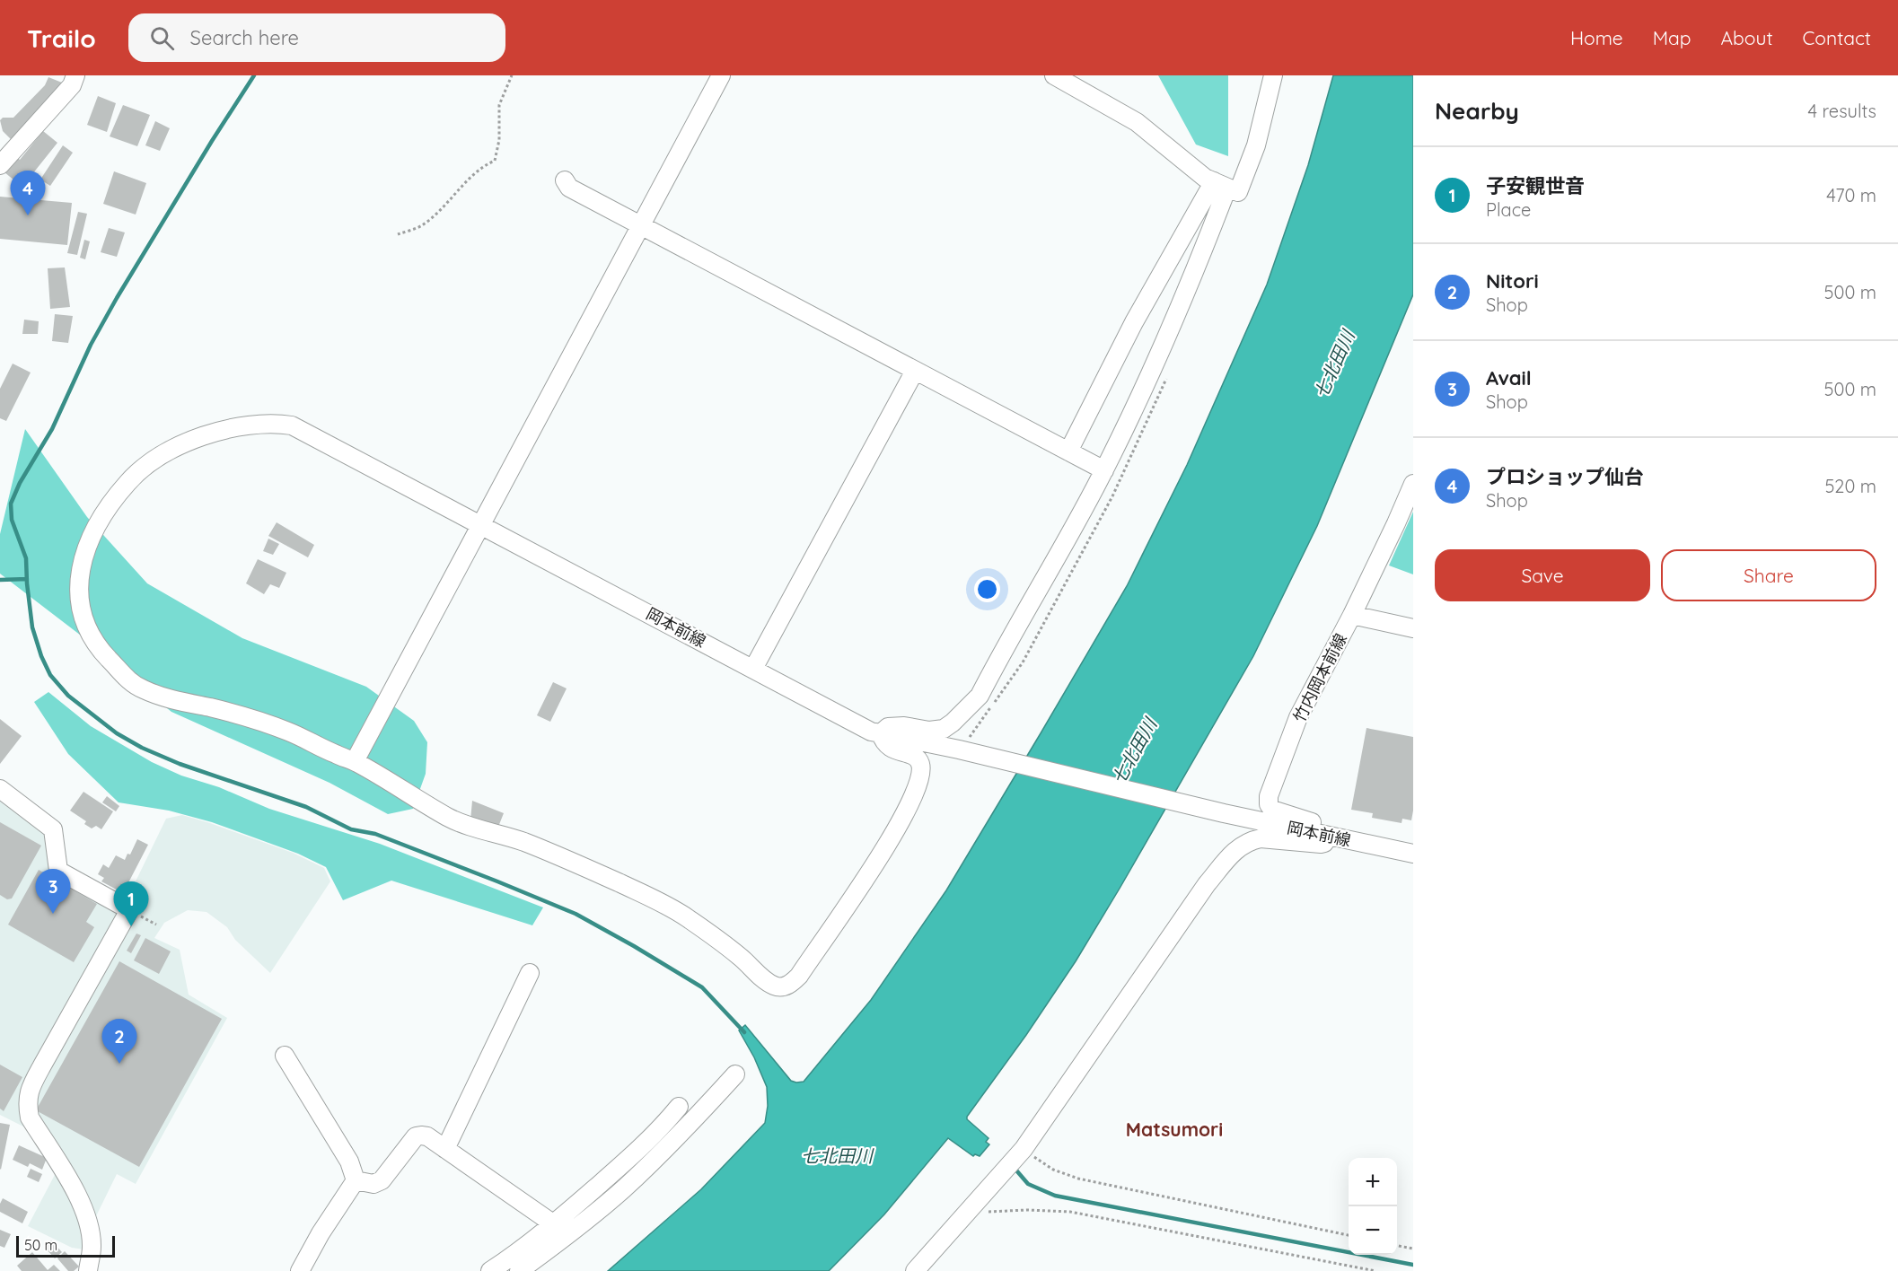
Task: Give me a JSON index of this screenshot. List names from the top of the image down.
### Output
{
  "streets": {
    "street": ["岡本前線", "竹内岡本前線"]
  },
  "crossings": [
    ["岡本前線", "竹内岡本前線"]
  ],
  "districts": ["Matsumori"],
  "water": ["七北田川"],
  "scale_bar": "50 m",
  "page": {
    "header": "Trailo",
    "search": "Search here",
    "nav": [
      "Home",
      "Map",
      "About",
      "Contact"
    ],
    "heading": ["Nearby", "4 results"],
    "list": [
      {
        "mark": "1",
        "name": "子安観世音",
        "note": "Place",
        "value": "470 m"
      },
      {
        "mark": "2",
        "name": "Nitori",
        "note": "Shop",
        "value": "500 m"
      },
      {
        "mark": "3",
        "name": "Avail",
        "note": "Shop",
        "value": "500 m"
      },
      {
        "mark": "4",
        "name": "プロショップ仙台",
        "note": "Shop",
        "value": "520 m"
      }
    ],
    "pins": [
      "4",
      "3",
      "1",
      "2"
    ],
    "buttons": ["Save", "Share"],
    "map_buttons": ["+", "−"],
    "scale": "50 m"
  }
}
